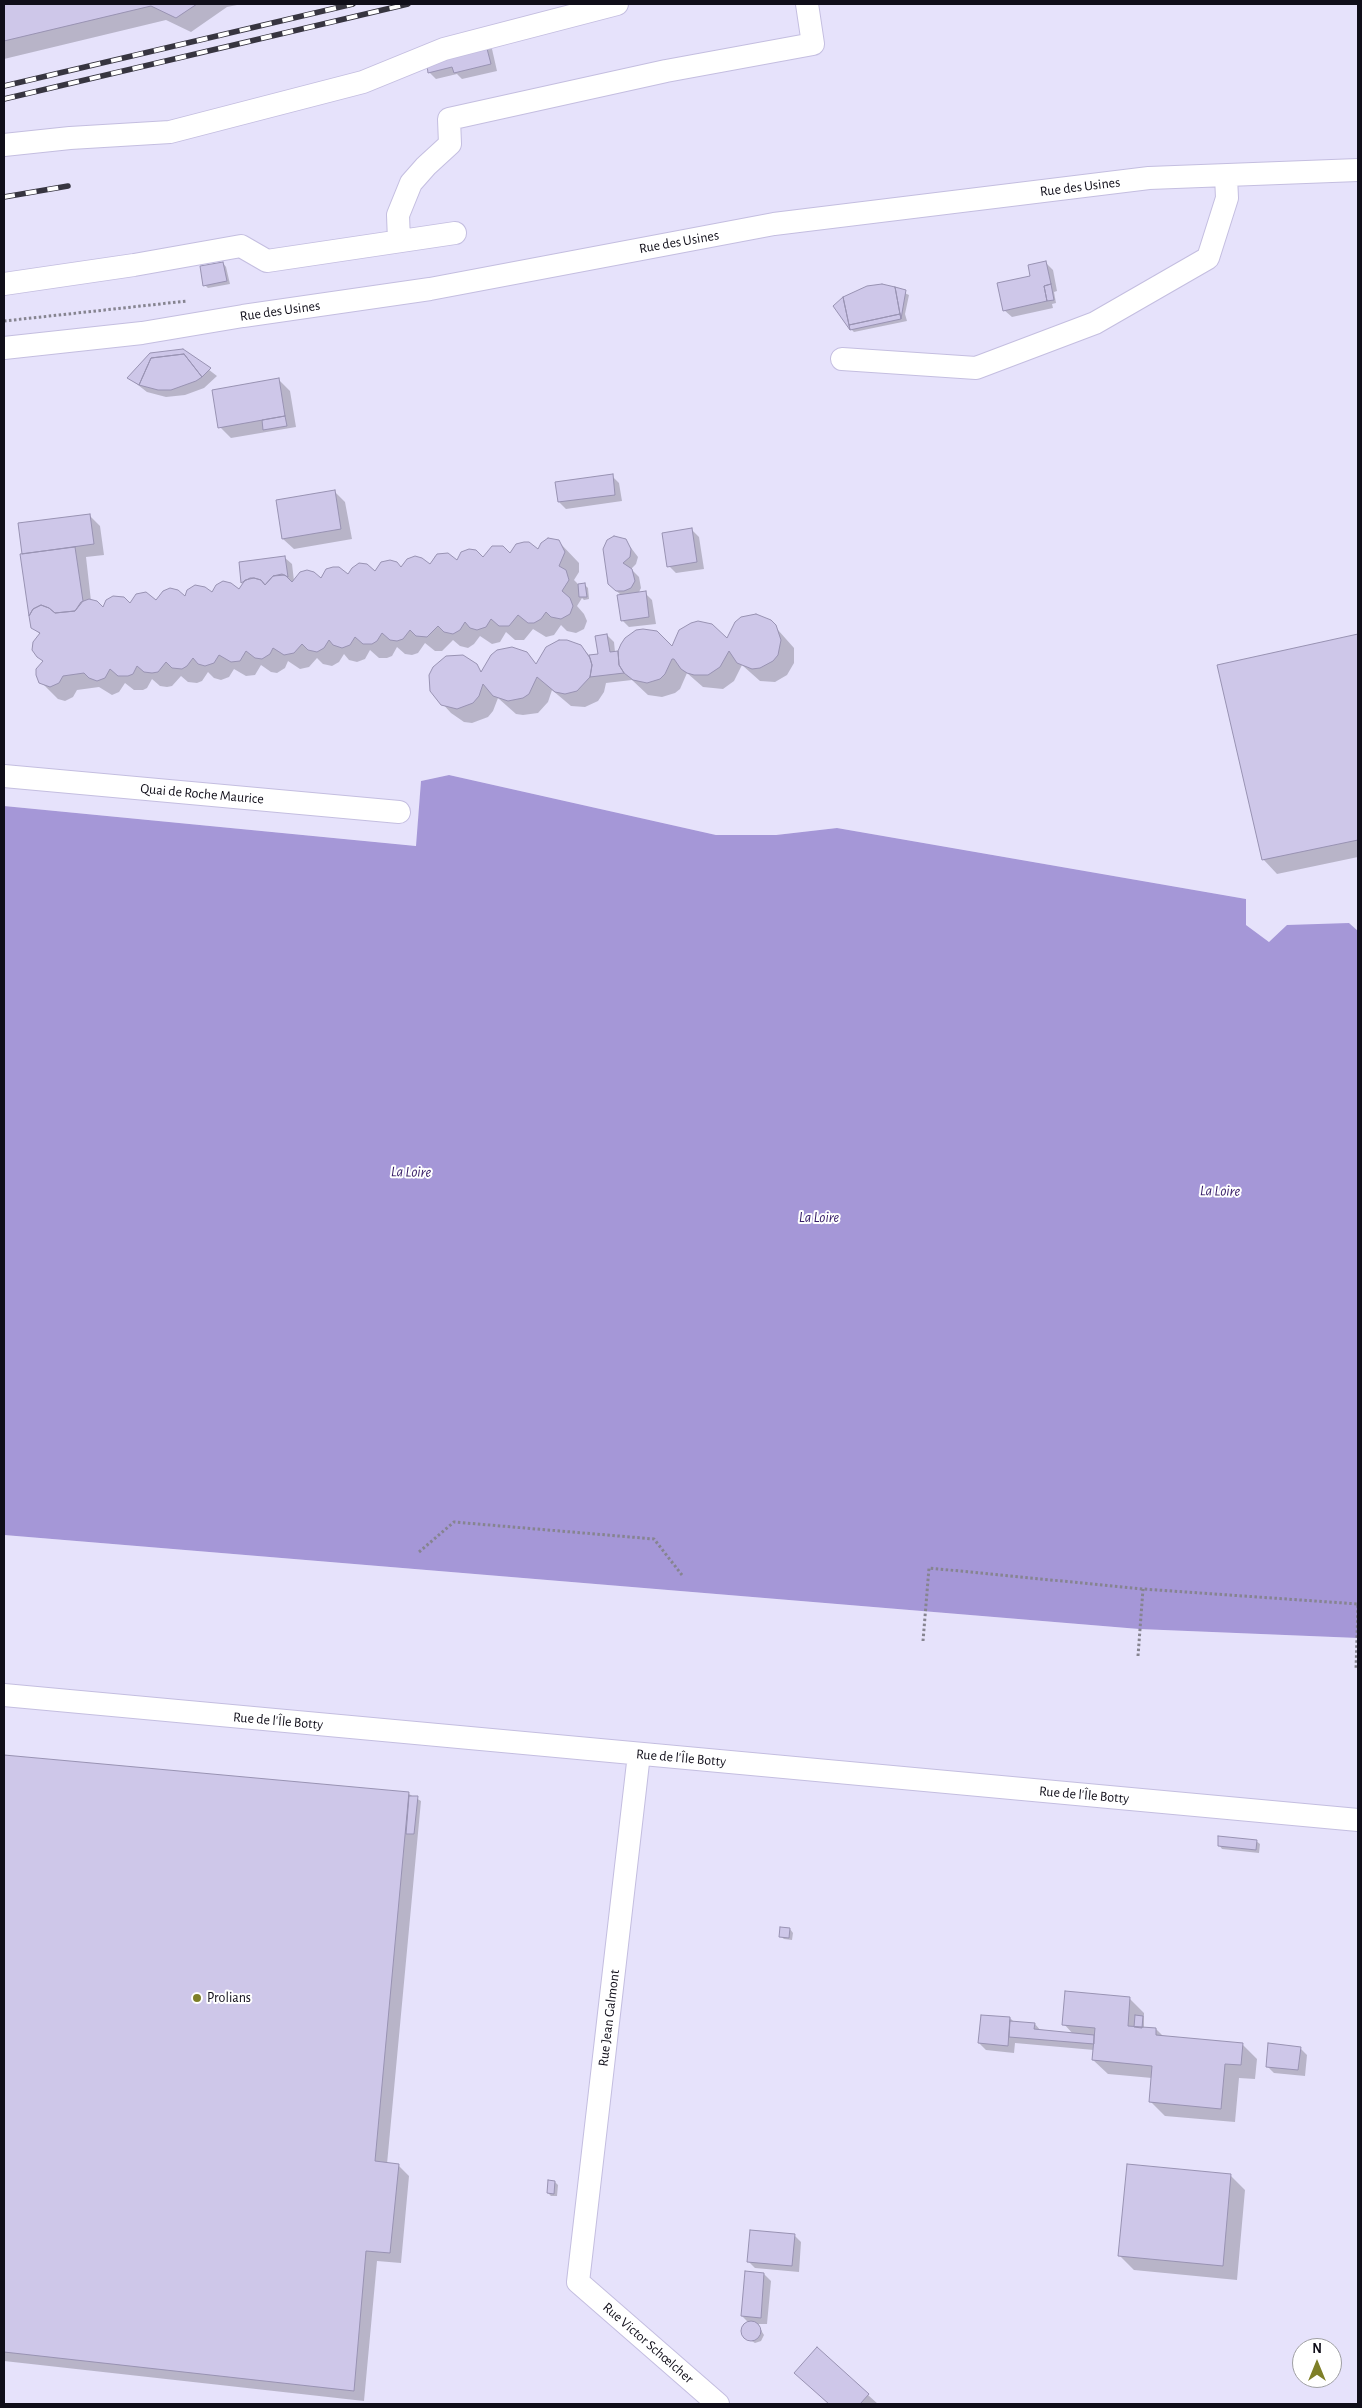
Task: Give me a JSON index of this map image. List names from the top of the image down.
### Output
{
  "streets": {
    "street": [
      "Rue des Usines",
      "Quai de Roche Maurice",
      "Rue de l'Île Botty",
      "Rue Jean Galmont",
      "Rue Victor Schœlcher"
    ]
  },
  "crossings": [
    ["Rue de l'Île Botty", "Rue Jean Galmont"],
    ["Rue Jean Galmont", "Rue Victor Schœlcher"]
  ],
  "water": ["La Loire"],
  "places": ["Prolians"],
  "north": "top"
}
